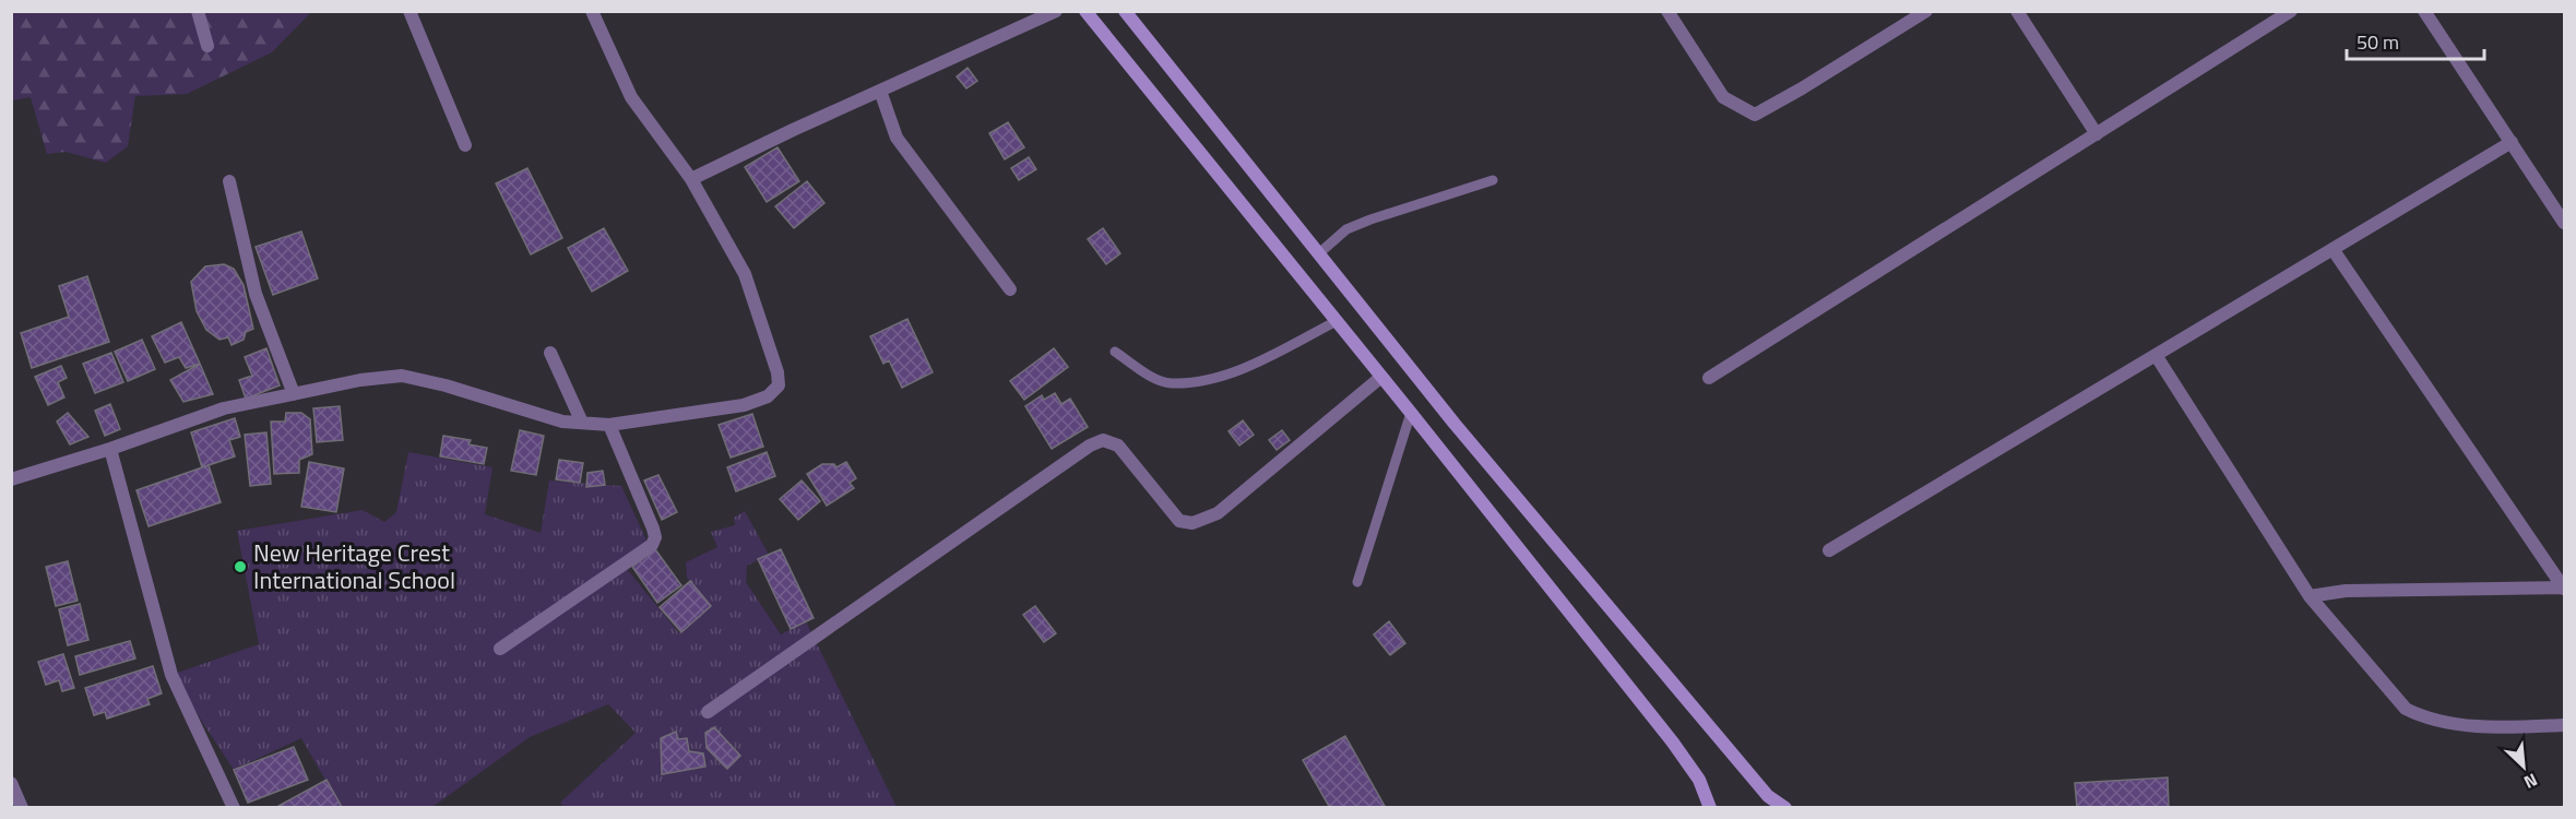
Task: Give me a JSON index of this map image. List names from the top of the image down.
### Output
{
  "places": ["New Heritage Crest International School"],
  "scale_bar": "50 m",
  "north": "bottom right"
}
